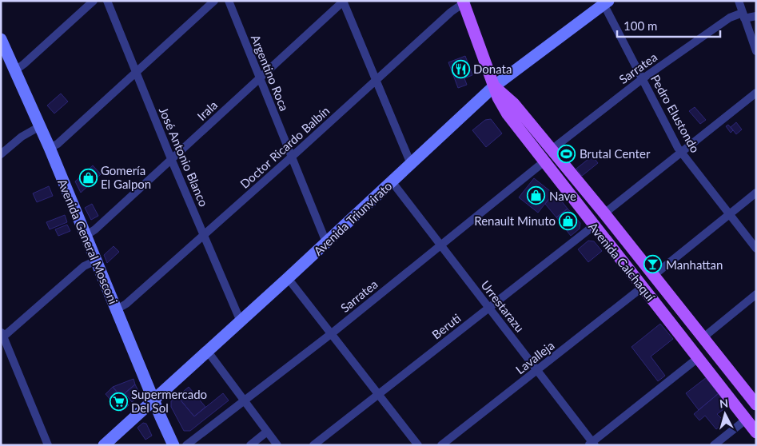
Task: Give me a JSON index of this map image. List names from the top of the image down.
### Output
{
  "streets": {
    "main road": ["Avenida Calchaquí"],
    "street": [
      "Sarratea",
      "Argentino Roca",
      "Irala",
      "Pedro Elustondo",
      "Doctor Ricardo Balbín",
      "José Antonio Blanco",
      "Avenida Triunvirato",
      "Avenida General Mosconi",
      "Urrestarazu",
      "Beruti",
      "Lavalleja"
    ]
  },
  "crossings": [
    ["Sarratea", "Pedro Elustondo"],
    ["Sarratea", "Avenida Calchaquí"],
    ["Sarratea", "Urrestarazu"],
    ["Argentino Roca", "Irala"],
    ["Argentino Roca", "Doctor Ricardo Balbín"],
    ["Argentino Roca", "Avenida Triunvirato"],
    ["Irala", "José Antonio Blanco"],
    ["Irala", "Avenida General Mosconi"],
    ["Pedro Elustondo", "Avenida Triunvirato"],
    ["Doctor Ricardo Balbín", "José Antonio Blanco"],
    ["Doctor Ricardo Balbín", "Avenida General Mosconi"],
    ["Doctor Ricardo Balbín", "Avenida Calchaquí"],
    ["José Antonio Blanco", "Avenida Triunvirato"],
    ["Avenida Triunvirato", "Avenida General Mosconi"],
    ["Avenida Triunvirato", "Avenida Calchaquí"],
    ["Avenida Triunvirato", "Urrestarazu"],
    ["Avenida Calchaquí", "Beruti"],
    ["Avenida Calchaquí", "Lavalleja"],
    ["Urrestarazu", "Beruti"],
    ["Urrestarazu", "Lavalleja"]
  ],
  "places": {
    "restaurant": ["Donata"],
    "sports": ["Brutal Center"],
    "shop": ["Gomería El Galpon", "Nave", "Renault Minuto"],
    "bar": ["Manhattan"],
    "supermarket": ["Supermercado Del Sol"]
  },
  "scale_bar": "100 m",
  "north": "top"
}
